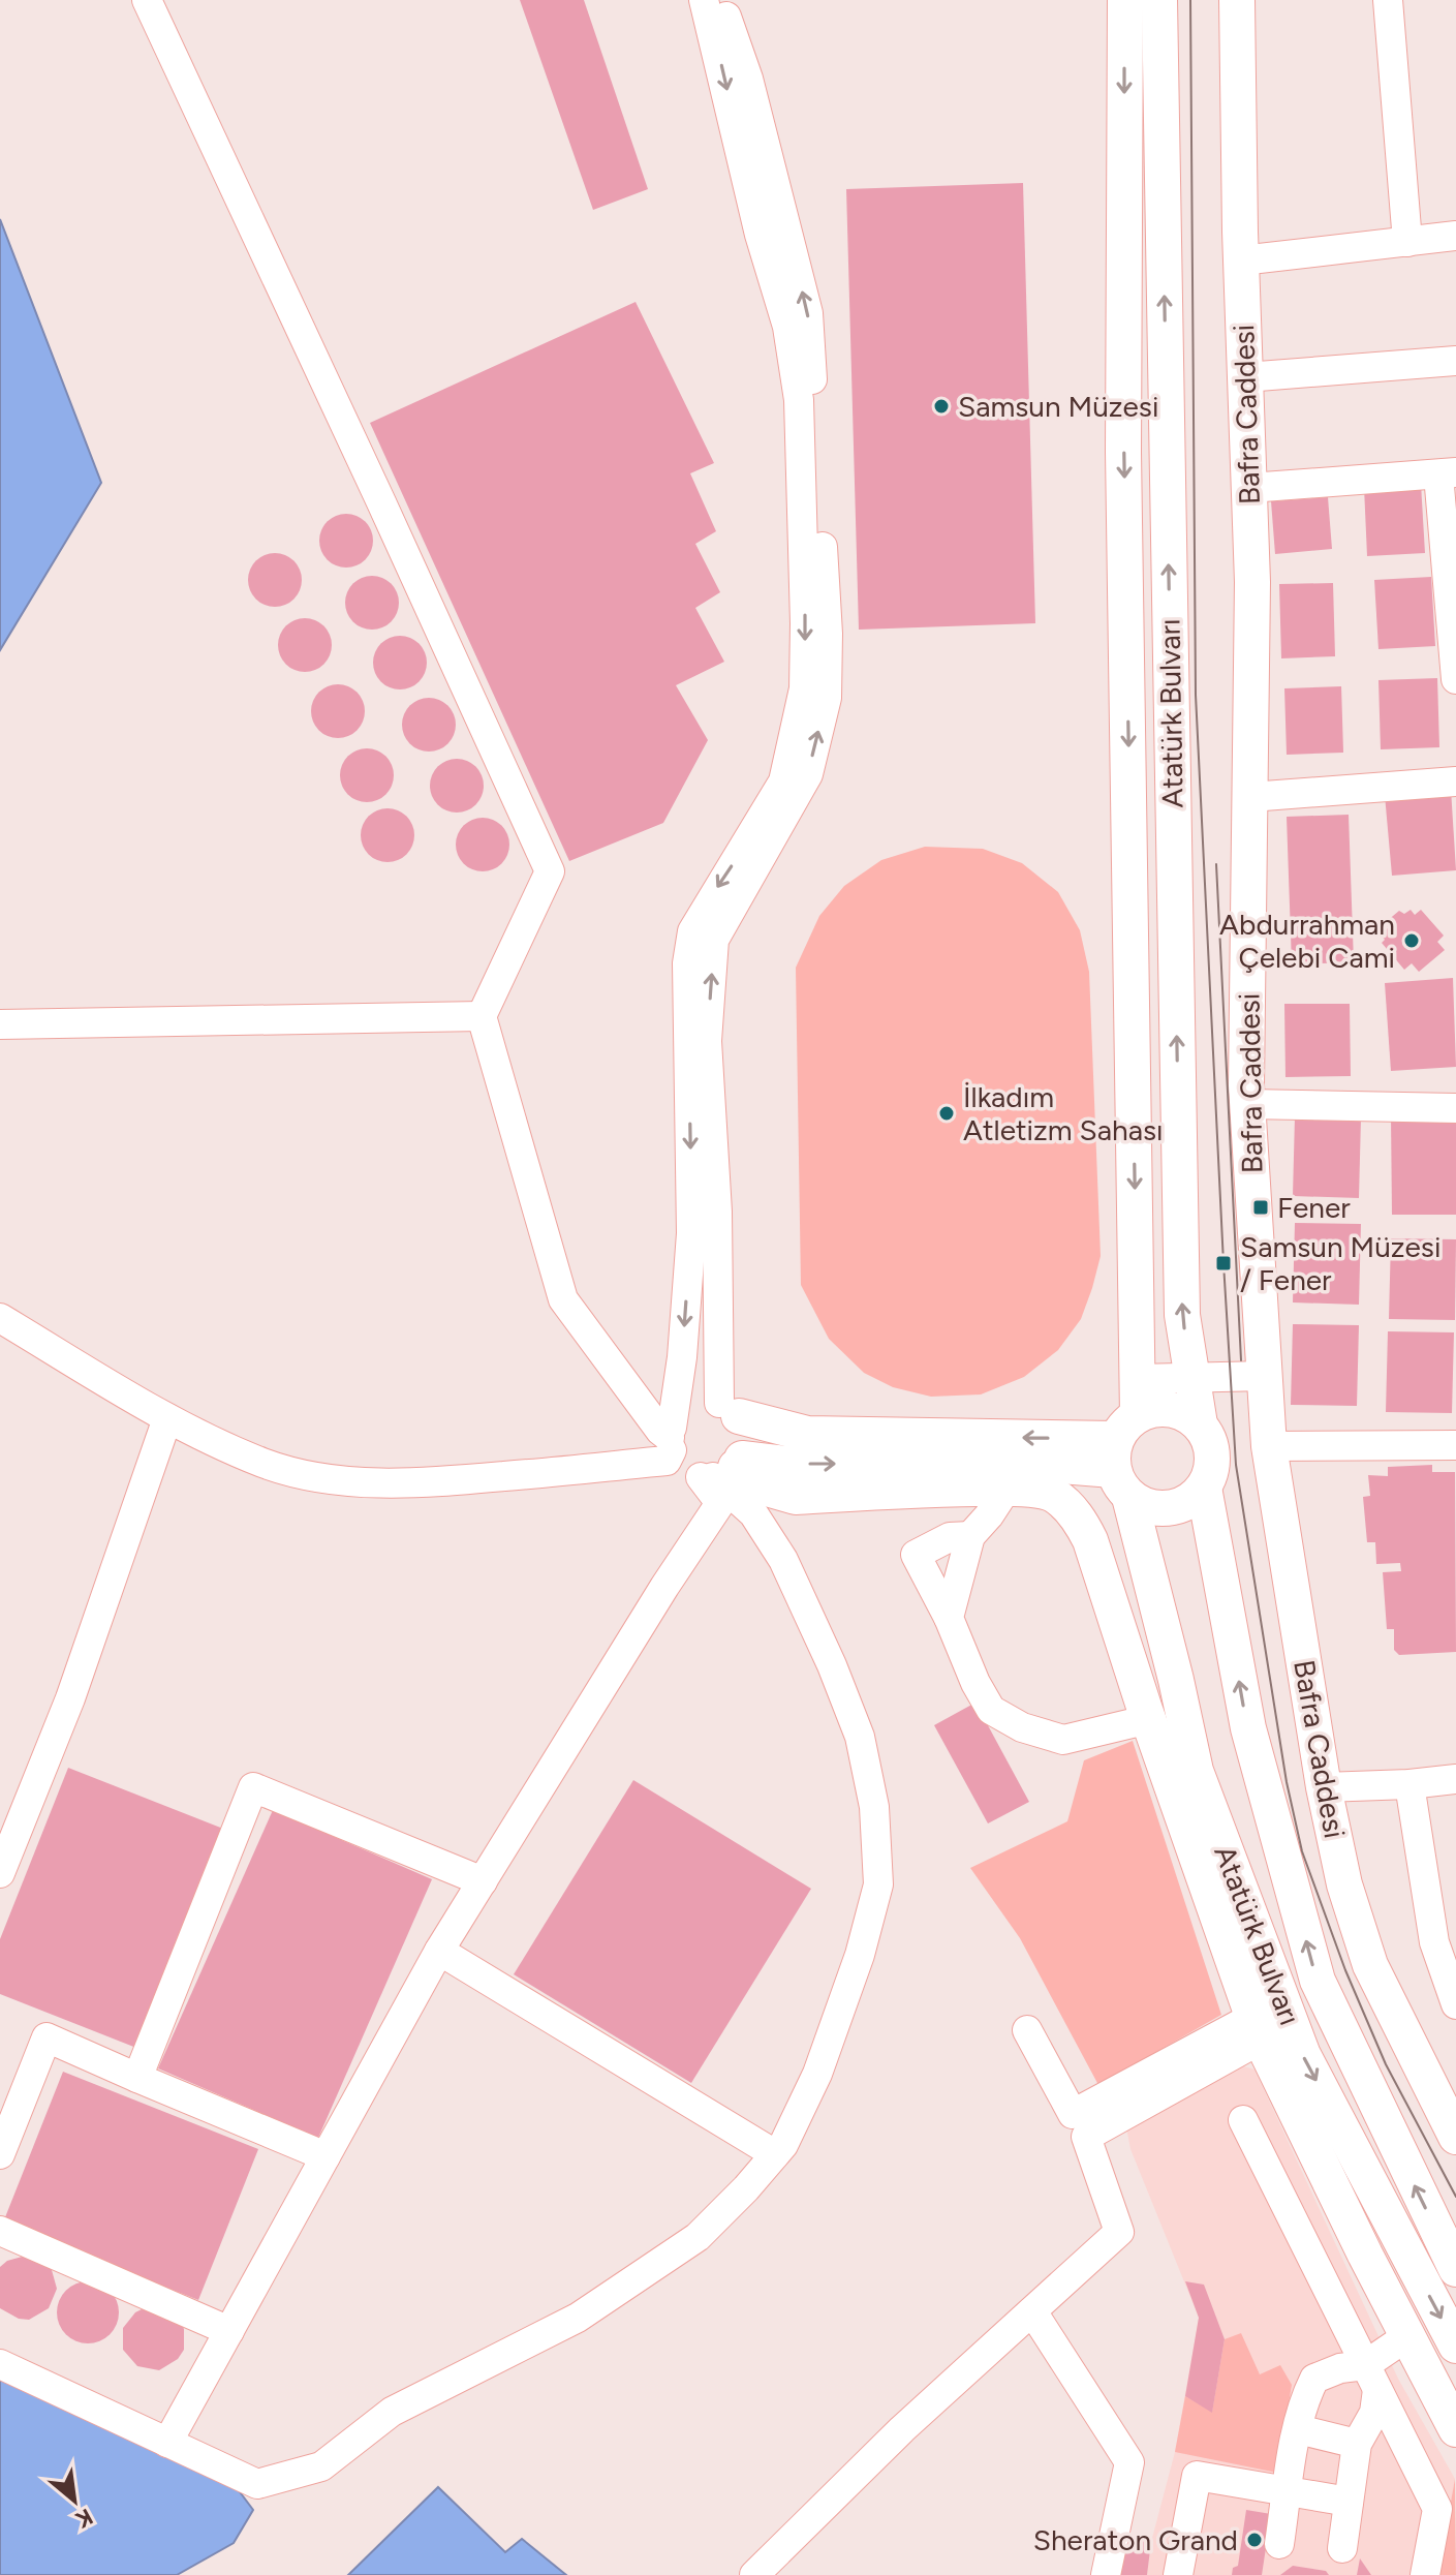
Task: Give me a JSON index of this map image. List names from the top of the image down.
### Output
{
  "streets": {
    "main road": ["Bafra Caddesi", "Atatürk Bulvarı"]
  },
  "places": {
    "other": [
      "Samsun Müzesi",
      "Abdurrahman Çelebi Cami",
      "İlkadım Atletizm Sahası",
      "Sheraton Grand"
    ],
    "transit": ["Fener", "Samsun Müzesi / Fener"]
  },
  "north": "bottom right"
}
